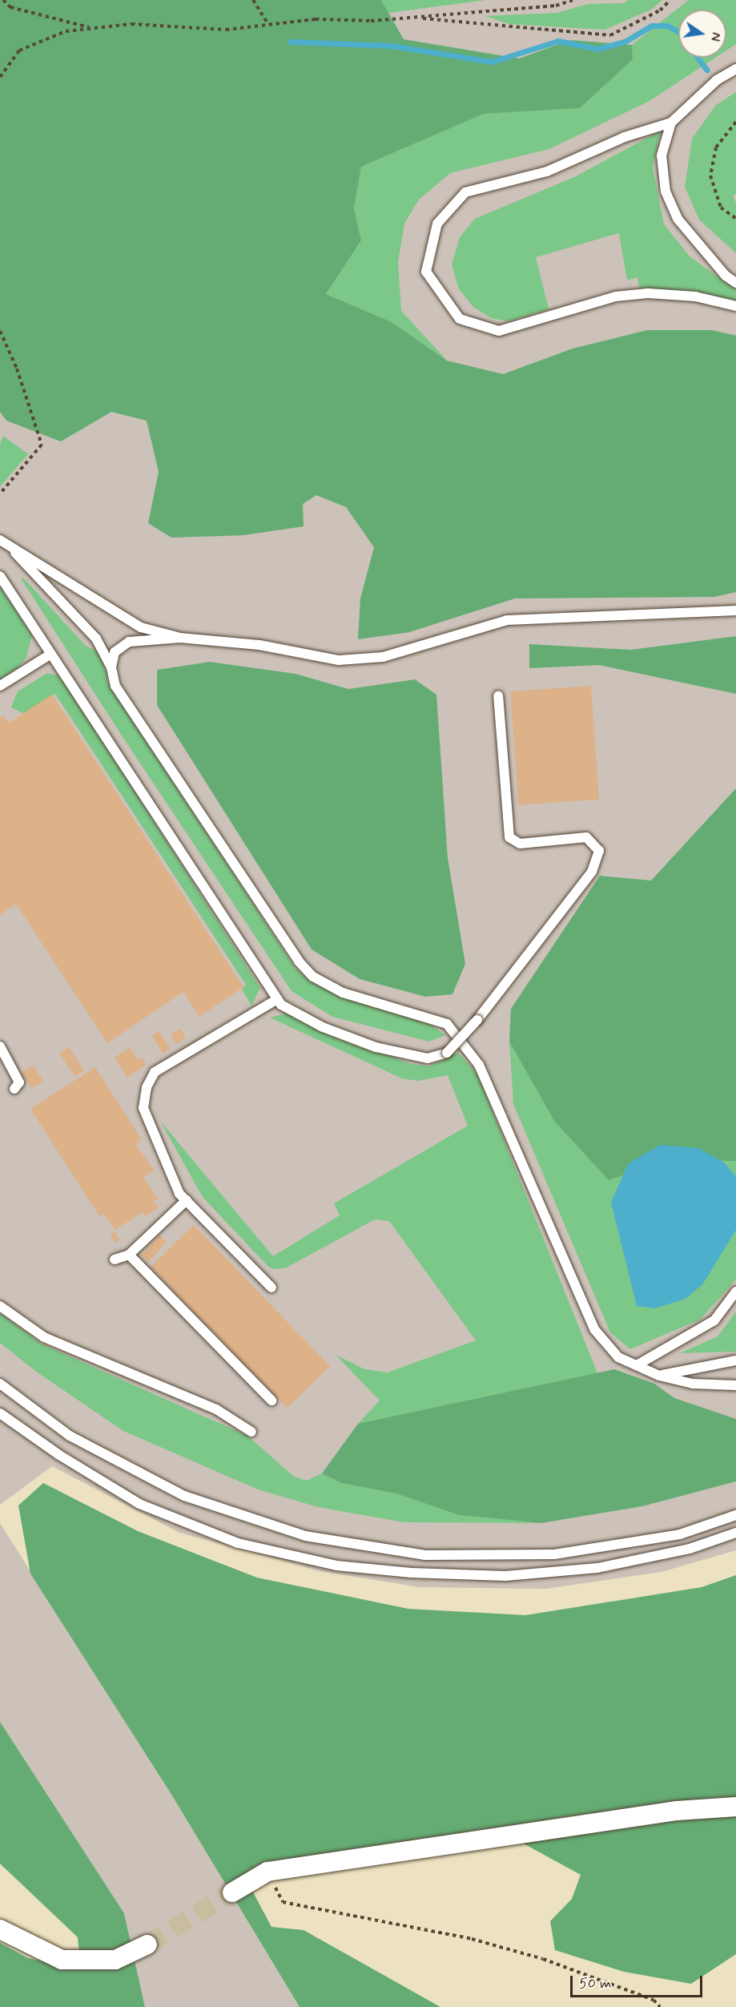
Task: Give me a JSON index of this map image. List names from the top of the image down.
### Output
{
  "scale_bar": "50 m",
  "north": "right"
}
